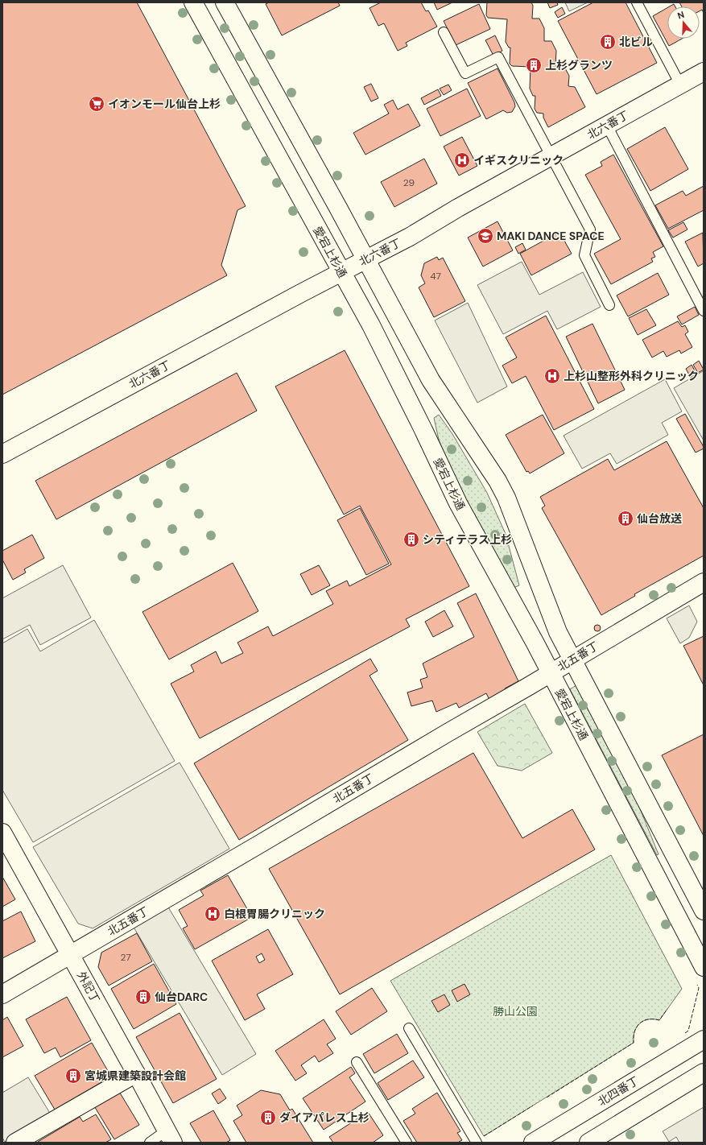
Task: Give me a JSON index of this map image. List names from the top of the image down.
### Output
{
  "streets": {
    "street": [
      "北六番丁",
      "愛宕上杉通",
      "北五番丁",
      "外記丁",
      "北四番丁"
    ]
  },
  "crossings": [
    ["北六番丁", "愛宕上杉通"],
    ["愛宕上杉通", "北五番丁"],
    ["北五番丁", "外記丁"]
  ],
  "parks": ["勝山公園"],
  "places": {
    "building": [
      "北ビル",
      "上杉グランツ",
      "仙台放送",
      "シティテラス上杉",
      "仙台DARC",
      "宮城県建築設計会館",
      "ダイアパレス上杉"
    ],
    "supermarket": ["イオンモール仙台上杉"],
    "hospital": ["イギスクリニック", "上杉山整形外科クリニック", "白根胃腸クリニック"],
    "school or university": ["MAKI DANCE SPACE"]
  },
  "house_numbers": ["29", "47", "27"],
  "north": "top"
}
